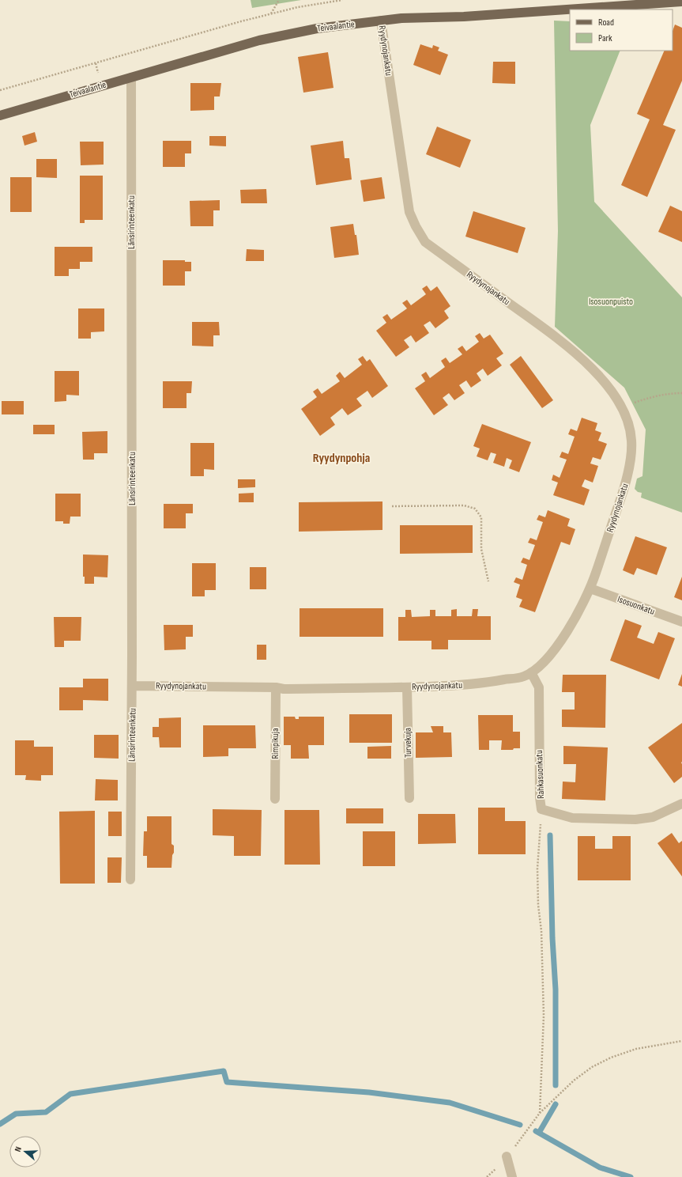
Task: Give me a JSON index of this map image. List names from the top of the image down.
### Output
{
  "streets": {
    "main road": ["Teivaalantie"],
    "street": [
      "Ryydynojankatu",
      "Länsirinteenkatu",
      "Isosuonkatu",
      "Turvekuja",
      "Rimpikuja",
      "Rahkasuonkatu"
    ]
  },
  "crossings": [
    ["Teivaalantie", "Ryydynojankatu"],
    ["Teivaalantie", "Länsirinteenkatu"],
    ["Ryydynojankatu", "Länsirinteenkatu"],
    ["Ryydynojankatu", "Isosuonkatu"],
    ["Ryydynojankatu", "Turvekuja"],
    ["Ryydynojankatu", "Rimpikuja"],
    ["Ryydynojankatu", "Rahkasuonkatu"]
  ],
  "districts": ["Ryydynpohja"],
  "parks": ["Isosuonpuisto"],
  "legend": ["Road", "Park"],
  "north": "left"
}
